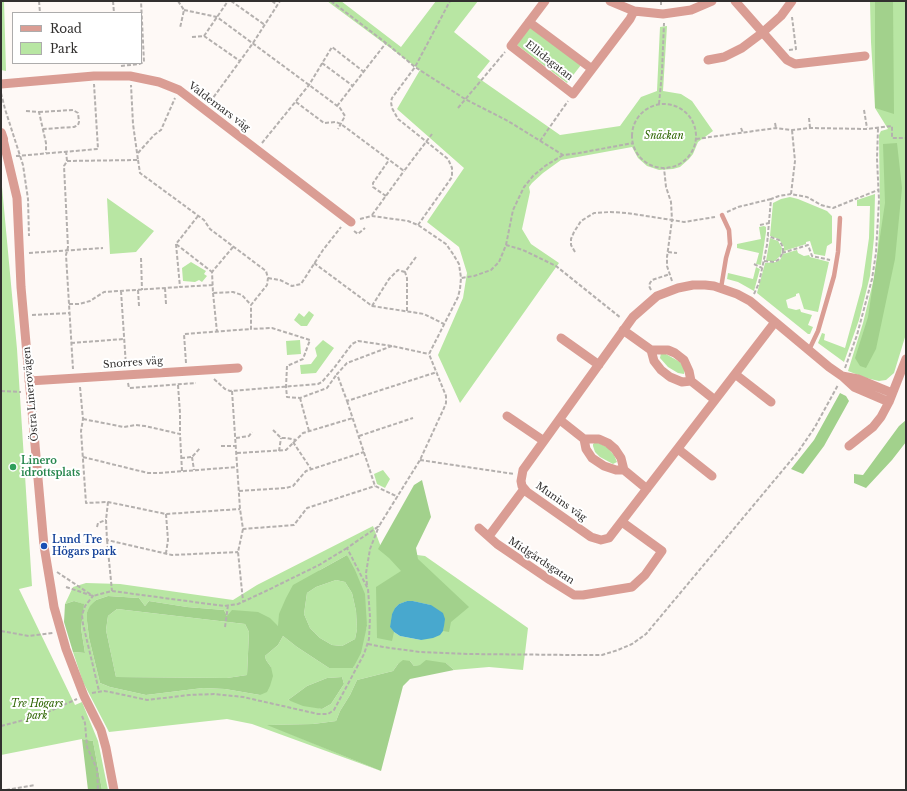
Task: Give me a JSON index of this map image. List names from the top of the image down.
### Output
{
  "streets": {
    "street": [
      "Ellidagatan",
      "Valdemars väg",
      "Snorres väg",
      "Östra Linerovägen",
      "Munins väg",
      "Midgårdsgatan"
    ]
  },
  "crossings": [
    ["Snorres väg", "Östra Linerovägen"],
    ["Munins väg", "Midgårdsgatan"]
  ],
  "parks": ["Snäckan", "Tre Högars park"],
  "places": ["Linero idrottsplats", "Lund Tre Högars park"],
  "legend": ["Road", "Park"]
}
